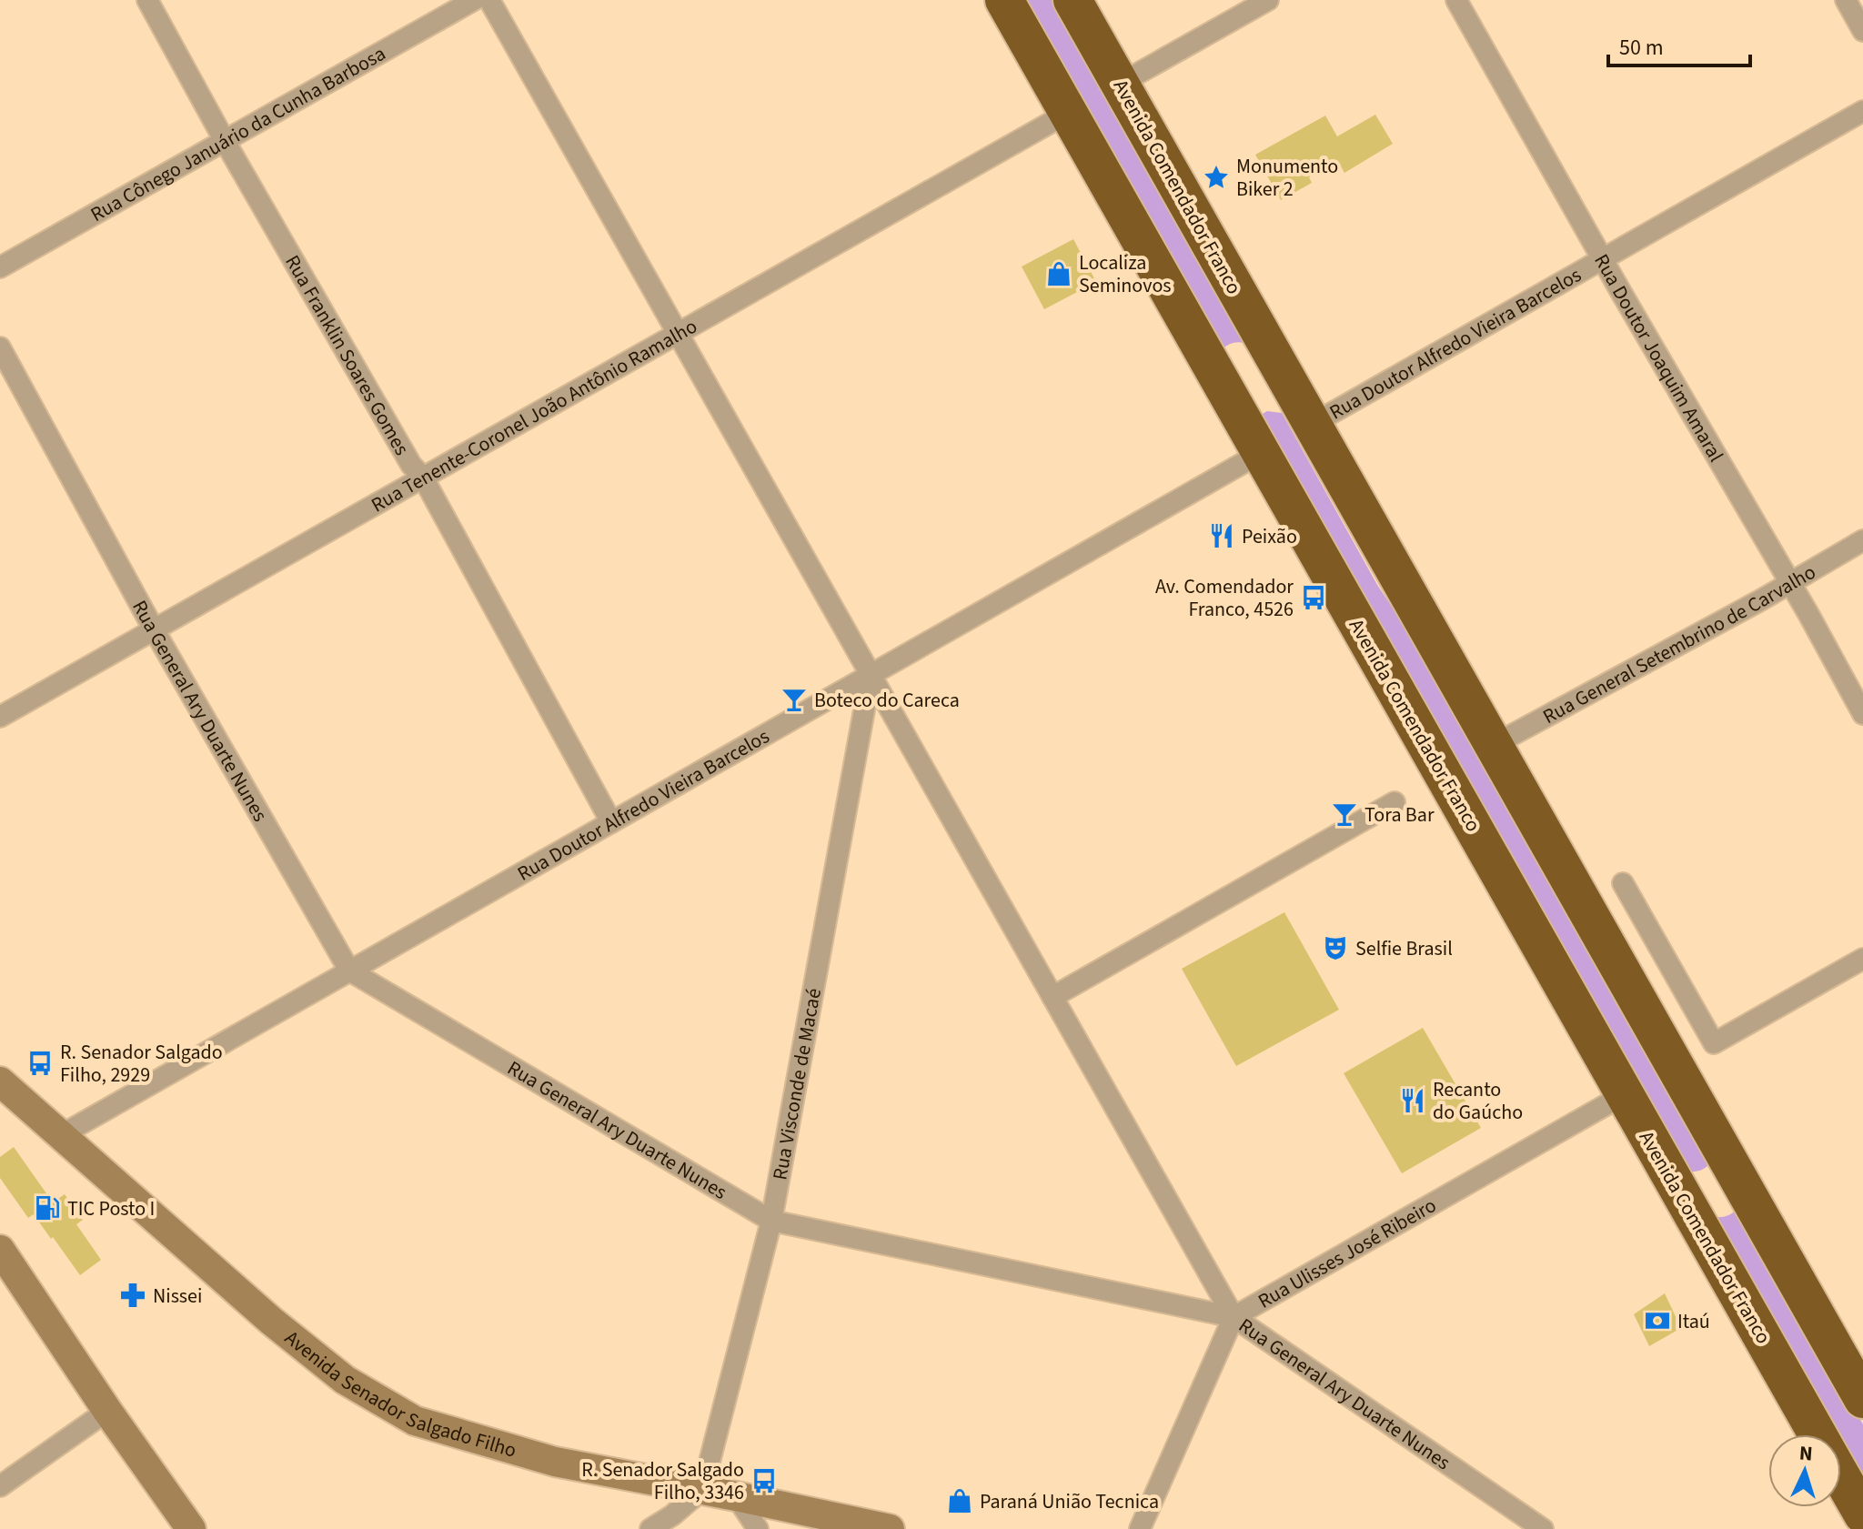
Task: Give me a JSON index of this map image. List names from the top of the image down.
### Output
{
  "streets": {
    "highway": ["Avenida Comendador Franco"],
    "main road": ["Avenida Senador Salgado Filho"],
    "street": [
      "Rua Cônego Januário da Cunha Barbosa",
      "Rua Doutor Alfredo Vieira Barcelos",
      "Rua Franklin Soares Gomes",
      "Rua Doutor Joaquim Amaral",
      "Rua Tenente-Coronel João Antônio Ramalho",
      "Rua General Setembrino de Carvalho",
      "Rua General Ary Duarte Nunes",
      "Rua Visconde de Macaé",
      "Rua Ulisses José Ribeiro"
    ]
  },
  "crossings": [
    ["Rua Cônego Januário da Cunha Barbosa", "Rua Franklin Soares Gomes"],
    ["Avenida Comendador Franco", "Rua Doutor Alfredo Vieira Barcelos"],
    ["Avenida Comendador Franco", "Rua Tenente-Coronel João Antônio Ramalho"],
    ["Avenida Comendador Franco", "Rua General Setembrino de Carvalho"],
    ["Avenida Comendador Franco", "Rua Ulisses José Ribeiro"],
    ["Rua Doutor Alfredo Vieira Barcelos", "Rua Franklin Soares Gomes"],
    ["Rua Doutor Alfredo Vieira Barcelos", "Rua Doutor Joaquim Amaral"],
    ["Rua Doutor Alfredo Vieira Barcelos", "Rua General Ary Duarte Nunes"],
    ["Rua Doutor Alfredo Vieira Barcelos", "Rua Visconde de Macaé"],
    ["Rua Doutor Alfredo Vieira Barcelos", "Avenida Senador Salgado Filho"],
    ["Rua Franklin Soares Gomes", "Rua Tenente-Coronel João Antônio Ramalho"],
    ["Rua Doutor Joaquim Amaral", "Rua General Setembrino de Carvalho"],
    ["Rua Tenente-Coronel João Antônio Ramalho", "Rua General Ary Duarte Nunes"],
    ["Rua General Ary Duarte Nunes", "Rua Visconde de Macaé"],
    ["Rua General Ary Duarte Nunes", "Rua Ulisses José Ribeiro"],
    ["Rua Visconde de Macaé", "Avenida Senador Salgado Filho"]
  ],
  "places": {
    "place": ["Monumento Biker 2"],
    "shop": ["Localiza Seminovos", "Paraná União Tecnica"],
    "restaurant": ["Peixão", "Recanto do Gaúcho"],
    "bus stop": ["Av. Comendador Franco, 4526", "R. Senador Salgado Filho, 2929", "R. Senador Salgado Filho, 3346"],
    "bar": ["Boteco do Careca", "Tora Bar"],
    "theatre": ["Selfie Brasil"],
    "fuel station": ["TIC Posto I"],
    "pharmacy": ["Nissei"],
    "bank": ["Itaú"]
  },
  "scale_bar": "50 m",
  "north": "top"
}
